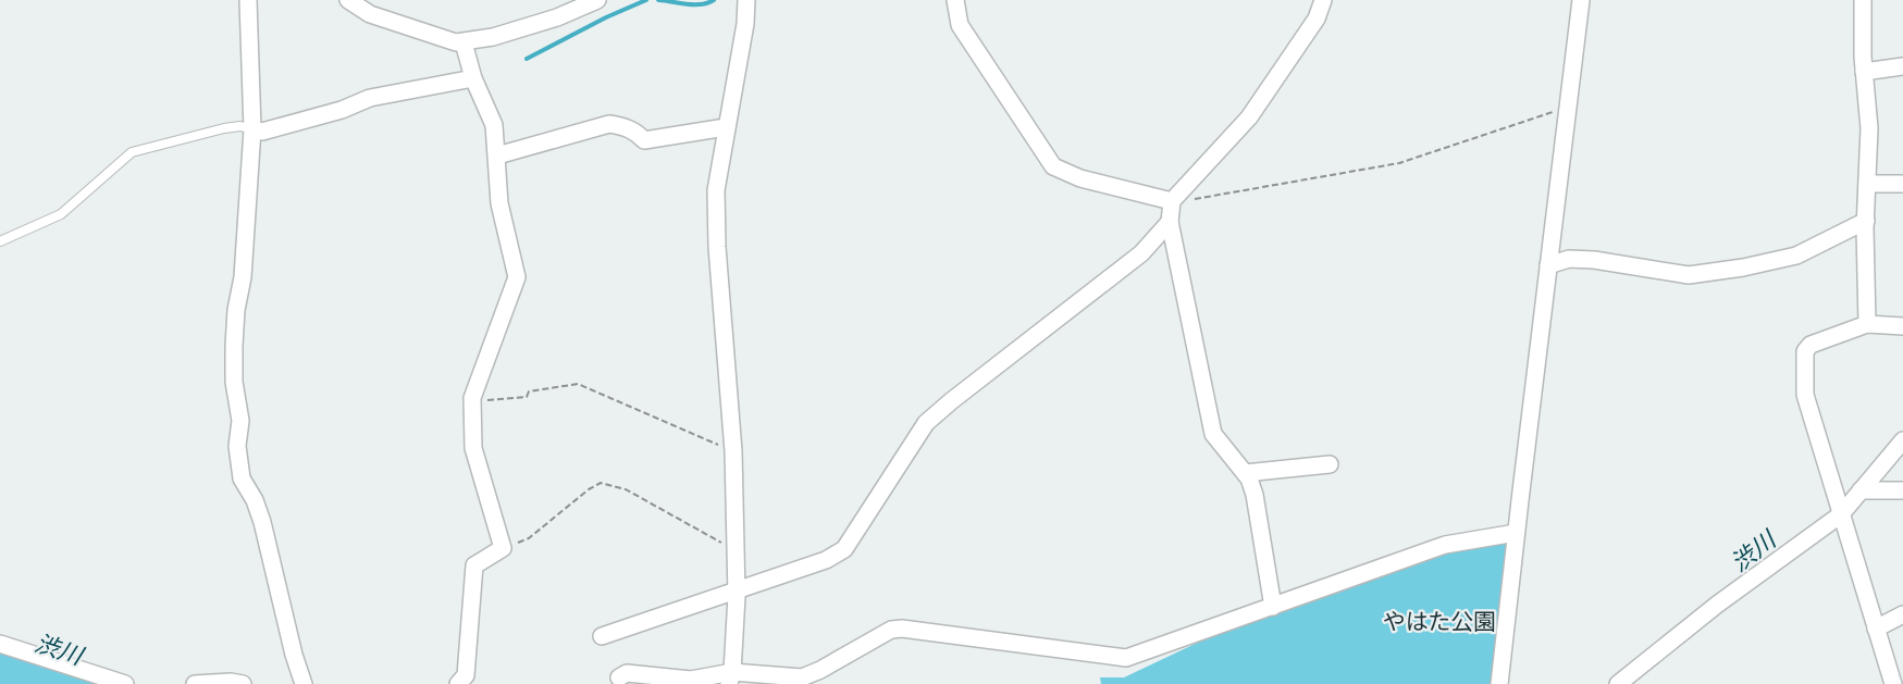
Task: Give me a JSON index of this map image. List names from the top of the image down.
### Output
{
  "water": ["渋川"],
  "parks": ["やはた公園"]
}
